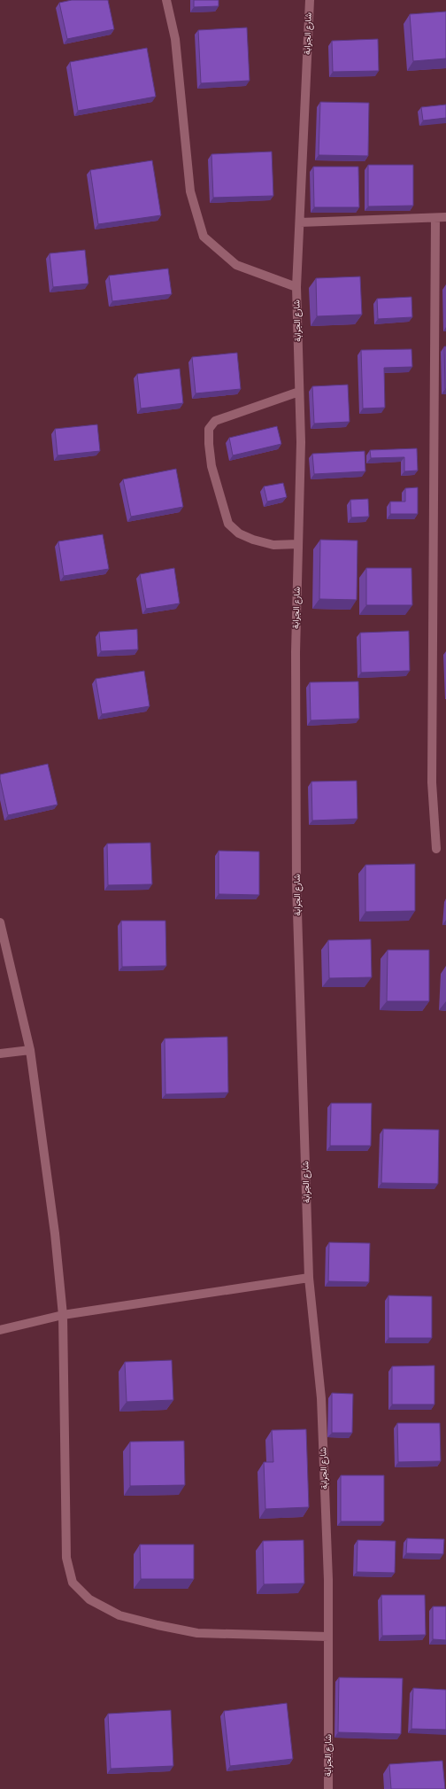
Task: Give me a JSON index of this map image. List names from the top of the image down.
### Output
{
  "streets": {
    "street": ["شارع الجرابة"]
  }
}
